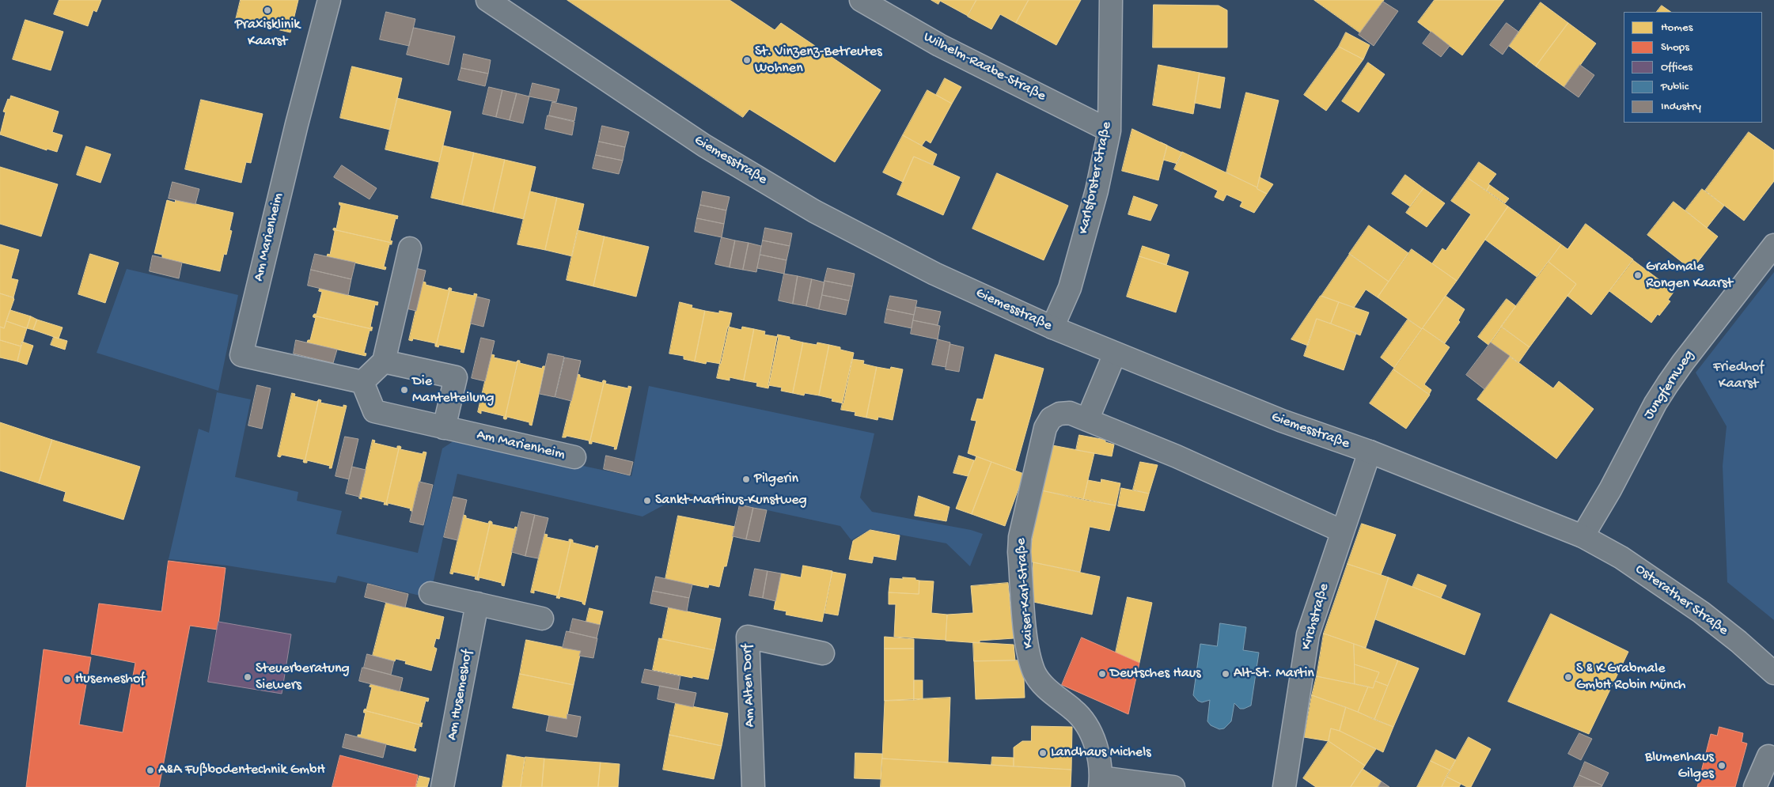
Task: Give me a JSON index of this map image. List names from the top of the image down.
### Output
{
  "streets": {
    "street": [
      "Wilhelm-Raabe-Straße",
      "Giemesstraße",
      "Karlsforster Straße",
      "Am Marienheim",
      "Jungfernweg",
      "Kaiser-Karl-Straße",
      "Osterather Straße",
      "Kirchstraße",
      "Am Alten Dorf",
      "Am Husemeshof"
    ]
  },
  "crossings": [
    ["Wilhelm-Raabe-Straße", "Karlsforster Straße"],
    ["Giemesstraße", "Karlsforster Straße"],
    ["Giemesstraße", "Jungfernweg"],
    ["Giemesstraße", "Osterather Straße"],
    ["Giemesstraße", "Kirchstraße"],
    ["Jungfernweg", "Osterather Straße"],
    ["Kaiser-Karl-Straße", "Kirchstraße"]
  ],
  "parks": ["Friedhof Kaarst"],
  "places": [
    "Praxisklinik Kaarst",
    "St. Vinzenz-Betreutes Wohnen",
    "Grabmale Rongen Kaarst",
    "Die Mantelteilung",
    "Pilgerin",
    "Sankt-Martinus-Kunstweg",
    "Deutsches Haus",
    "Alt-St. Martin",
    "Steuerberatung Siewers",
    "S & K Grabmale GmbH Robin Münch",
    "Husemeshof",
    "Landhaus Michels",
    "Blumenhaus Gilges",
    "A&A Fußbodentechnik GmbH"
  ],
  "legend": [
    "Homes",
    "Shops",
    "Offices",
    "Public",
    "Industry"
  ]
}
